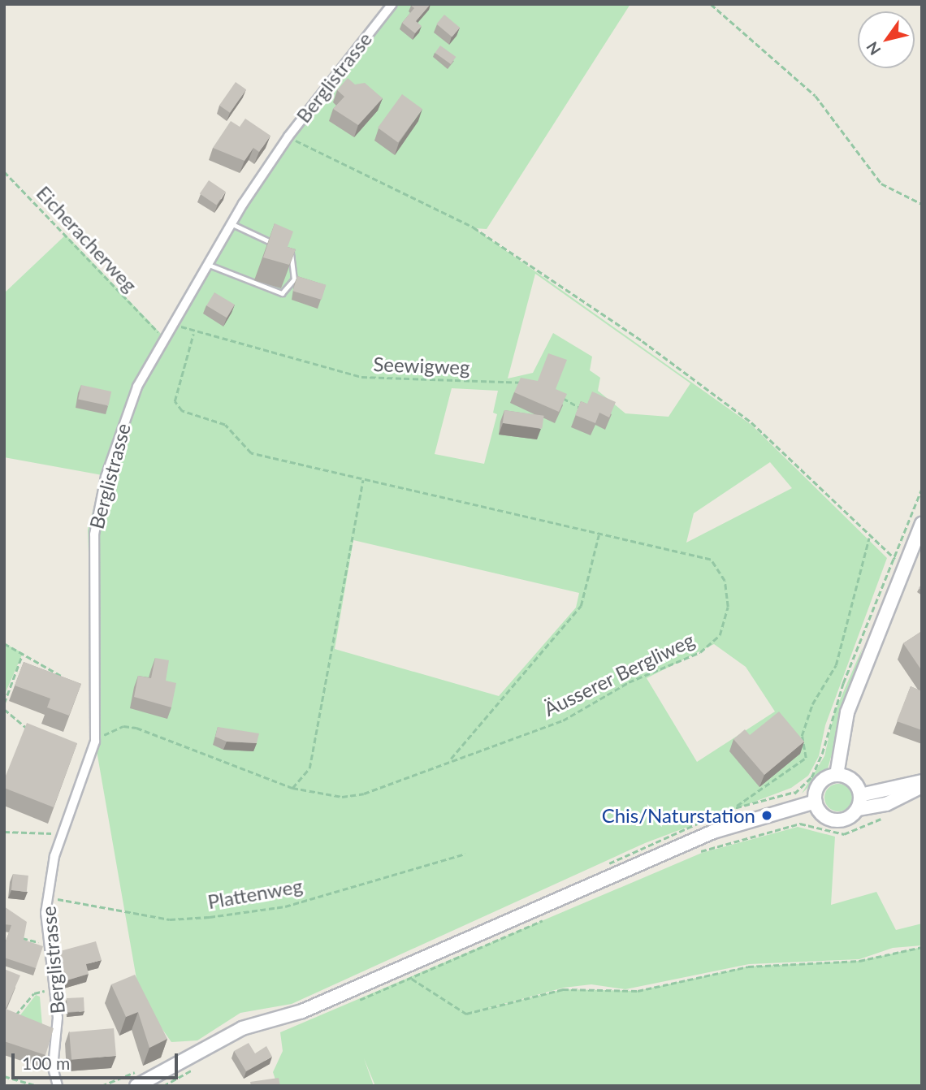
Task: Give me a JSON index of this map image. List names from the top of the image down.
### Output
{
  "streets": {
    "street": ["Berglistrasse"],
    "path": [
      "Eicheracherweg",
      "Seewigweg",
      "Äusserer Bergliweg",
      "Plattenweg"
    ]
  },
  "crossings": [
    ["Berglistrasse", "Seewigweg"],
    ["Berglistrasse", "Äusserer Bergliweg"],
    ["Berglistrasse", "Plattenweg"],
    ["Seewigweg", "Äusserer Bergliweg"]
  ],
  "places": ["Chis/Naturstation"],
  "scale_bar": "100 m",
  "north": "bottom left"
}
